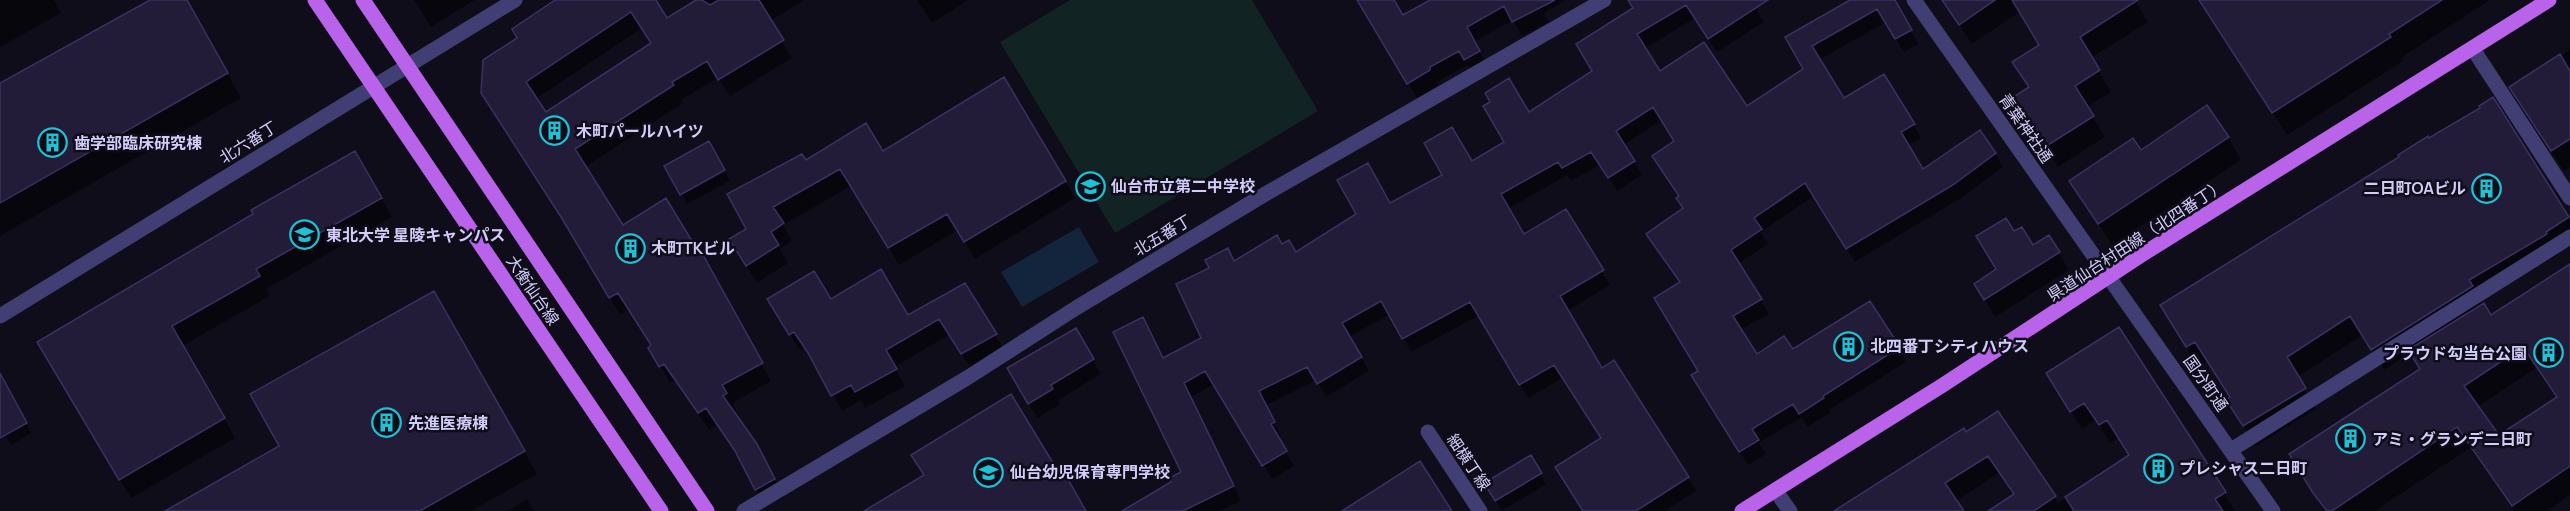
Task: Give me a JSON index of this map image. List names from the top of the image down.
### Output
{
  "streets": {
    "main road": ["県道仙台村田線（北四番丁）", "大衡仙台線"],
    "street": [
      "青葉神社通",
      "北六番丁",
      "北五番丁",
      "国分町通",
      "細横丁線"
    ]
  },
  "crossings": [
    ["青葉神社通", "県道仙台村田線（北四番丁）"],
    ["青葉神社通", "国分町通"],
    ["北六番丁", "大衡仙台線"],
    ["県道仙台村田線（北四番丁）", "国分町通"]
  ],
  "places": {
    "building": [
      "木町パールハイツ",
      "歯学部臨床研究棟",
      "二日町OAビル",
      "木町TKビル",
      "北四番丁シティハウス",
      "プラウド勾当台公園",
      "先進医療棟",
      "アミ・グランデ二日町",
      "プレシャス二日町"
    ],
    "school or university": ["仙台市立第二中学校", "東北大学 星陵キャンパス", "仙台幼児保育専門学校"]
  }
}
